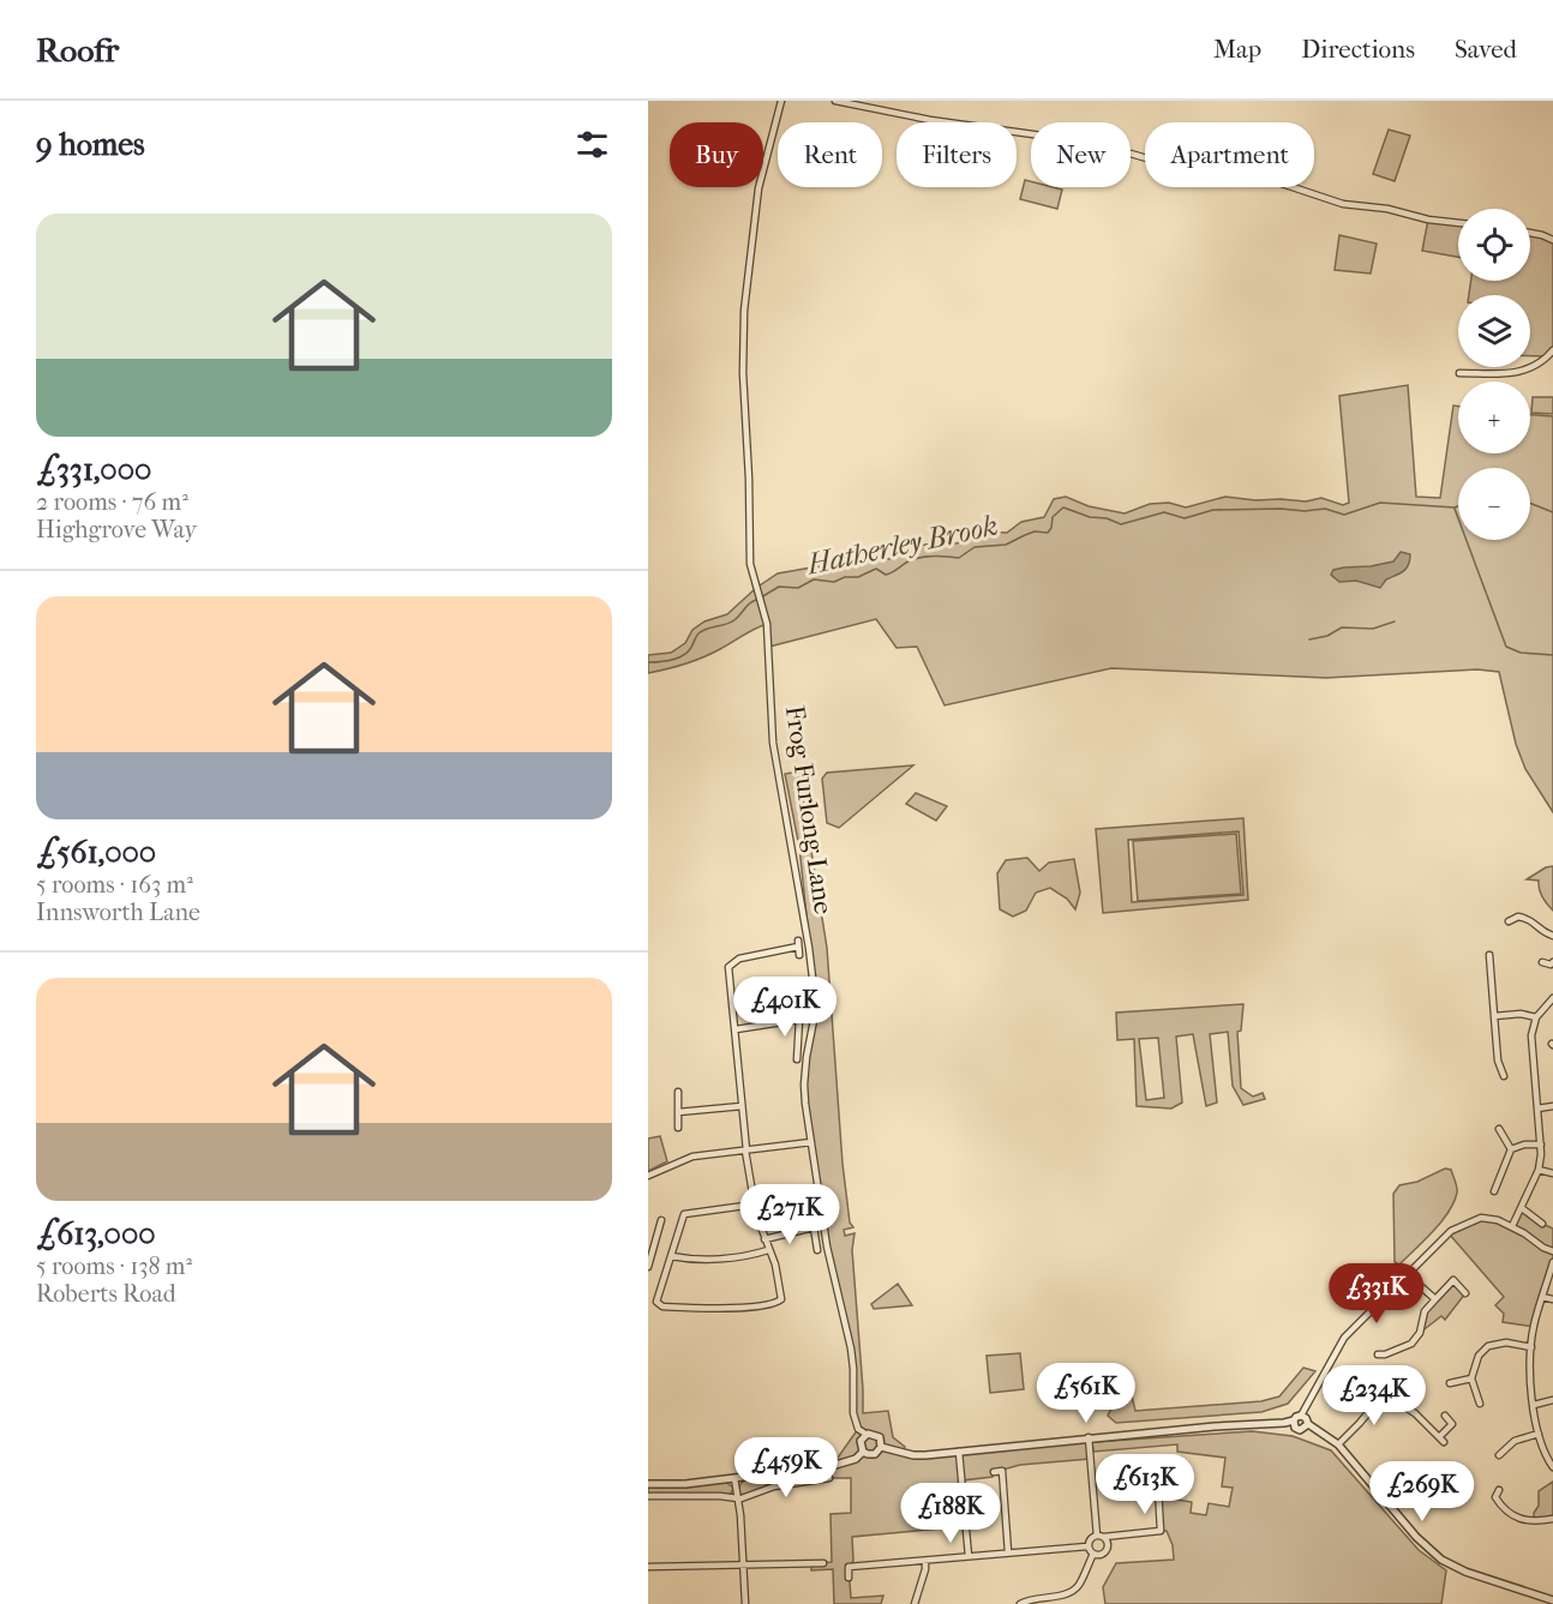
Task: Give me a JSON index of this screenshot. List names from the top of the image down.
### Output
{
  "streets": {
    "street": ["Frog Furlong Lane"]
  },
  "water": ["Hatherley Brook"],
  "page": {
    "header": "Roofr",
    "nav": ["Map", "Directions", "Saved"],
    "heading": "9 homes",
    "chip": [
      "Buy",
      "Rent",
      "Filters",
      "New",
      "Apartment"
    ],
    "list": [
      {
        "name": "£331,000",
        "note": "2 rooms · 76 m² · Highgrove Way"
      },
      {
        "name": "£561,000",
        "note": "5 rooms · 163 m² · Innsworth Lane"
      },
      {
        "name": "£613,000",
        "note": "5 rooms · 138 m² · Roberts Road"
      }
    ],
    "map_buttons": ["+", "−"],
    "price": [
      "£401K",
      "£271K",
      "£331K",
      "£561K",
      "£234K",
      "£459K",
      "£613K",
      "£269K",
      "£188K"
    ]
  }
}
